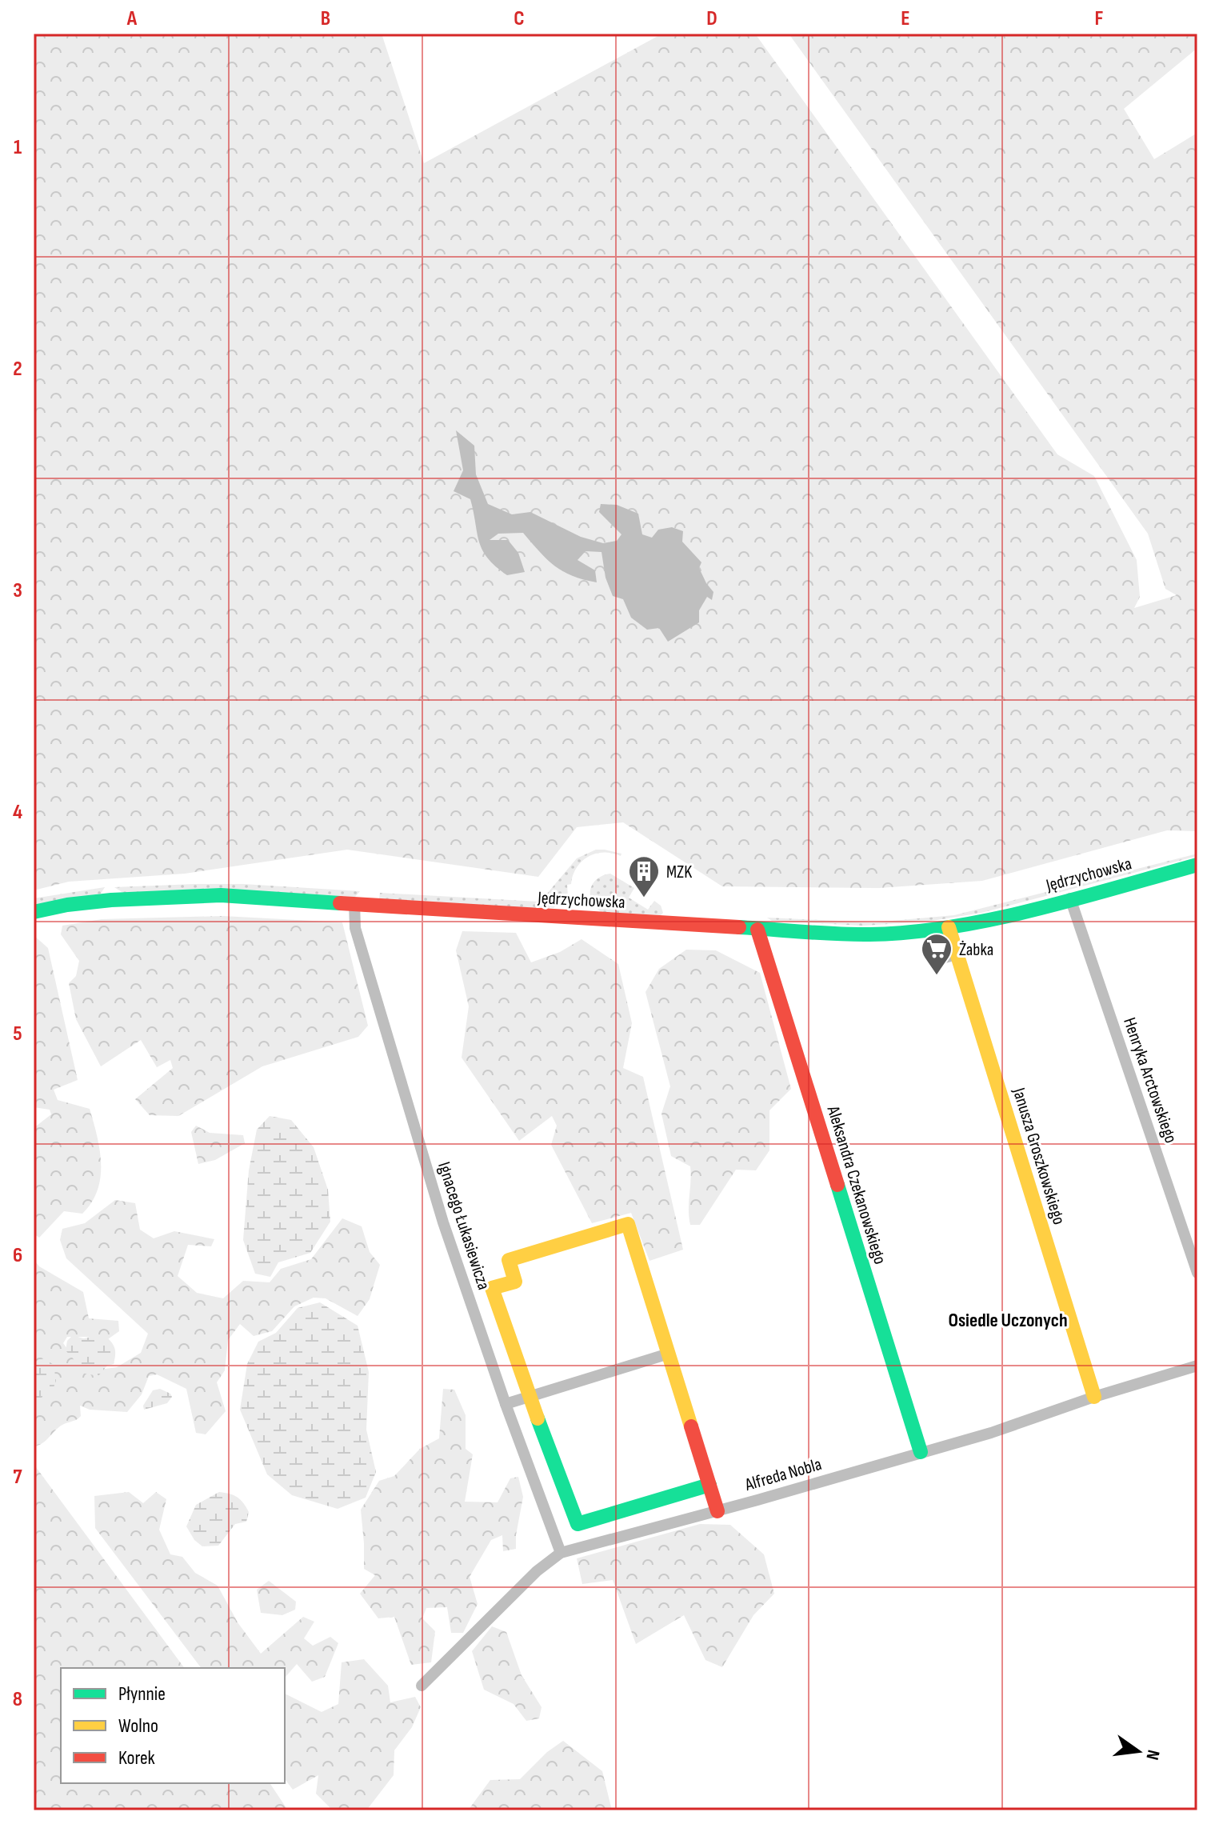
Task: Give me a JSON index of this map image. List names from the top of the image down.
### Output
{
  "streets": {
    "street": [
      "Jędrzychowska",
      "Henryka Arctowskiego",
      "Janusza Groszkowskiego",
      "Aleksandra Czekanowskiego",
      "Ignacego Łukasiewicza",
      "Alfreda Nobla"
    ]
  },
  "crossings": [
    ["Jędrzychowska", "Henryka Arctowskiego"],
    ["Jędrzychowska", "Janusza Groszkowskiego"],
    ["Jędrzychowska", "Aleksandra Czekanowskiego"],
    ["Jędrzychowska", "Ignacego Łukasiewicza"],
    ["Janusza Groszkowskiego", "Alfreda Nobla"],
    ["Aleksandra Czekanowskiego", "Alfreda Nobla"],
    ["Ignacego Łukasiewicza", "Alfreda Nobla"]
  ],
  "districts": ["Osiedle Uczonych"],
  "places": {
    "building": ["MZK"],
    "supermarket": ["Żabka"]
  },
  "legend": ["Płynnie", "Wolno", "Korek"],
  "north": "right",
  "grid": {
    "columns": [
      "A",
      "B",
      "C",
      "D",
      "E",
      "F"
    ],
    "rows": [
      "1",
      "2",
      "3",
      "4",
      "5",
      "6",
      "7",
      "8"
    ]
  }
}
